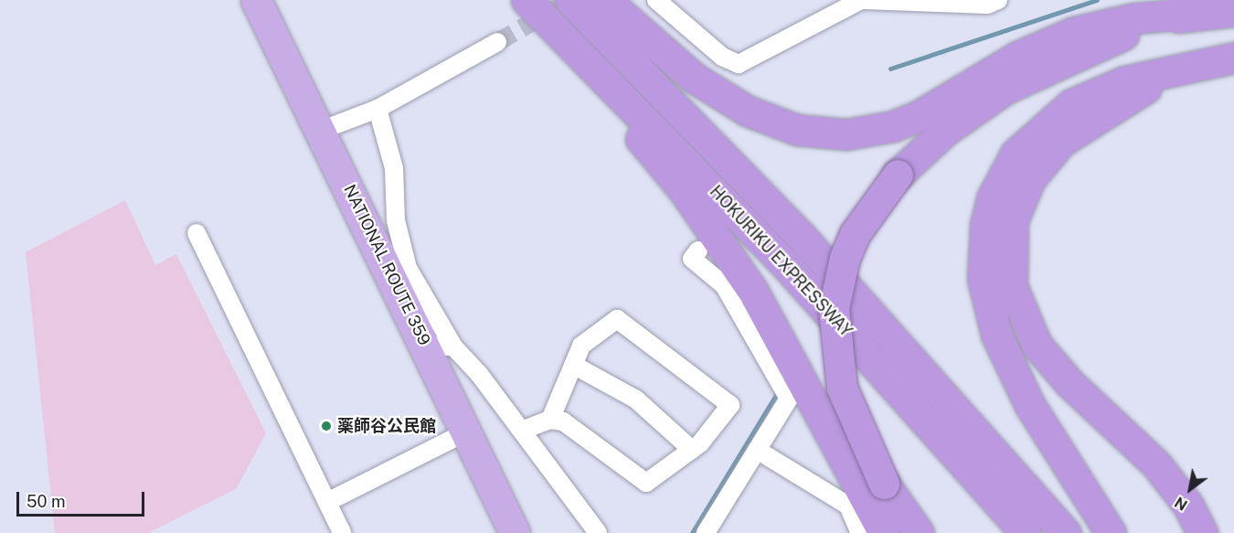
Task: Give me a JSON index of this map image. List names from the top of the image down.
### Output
{
  "streets": {
    "highway": ["HOKURIKU EXPRESSWAY", "NATIONAL ROUTE 359"]
  },
  "places": ["薬師谷公民館"],
  "scale_bar": "50 m",
  "north": "bottom left"
}
